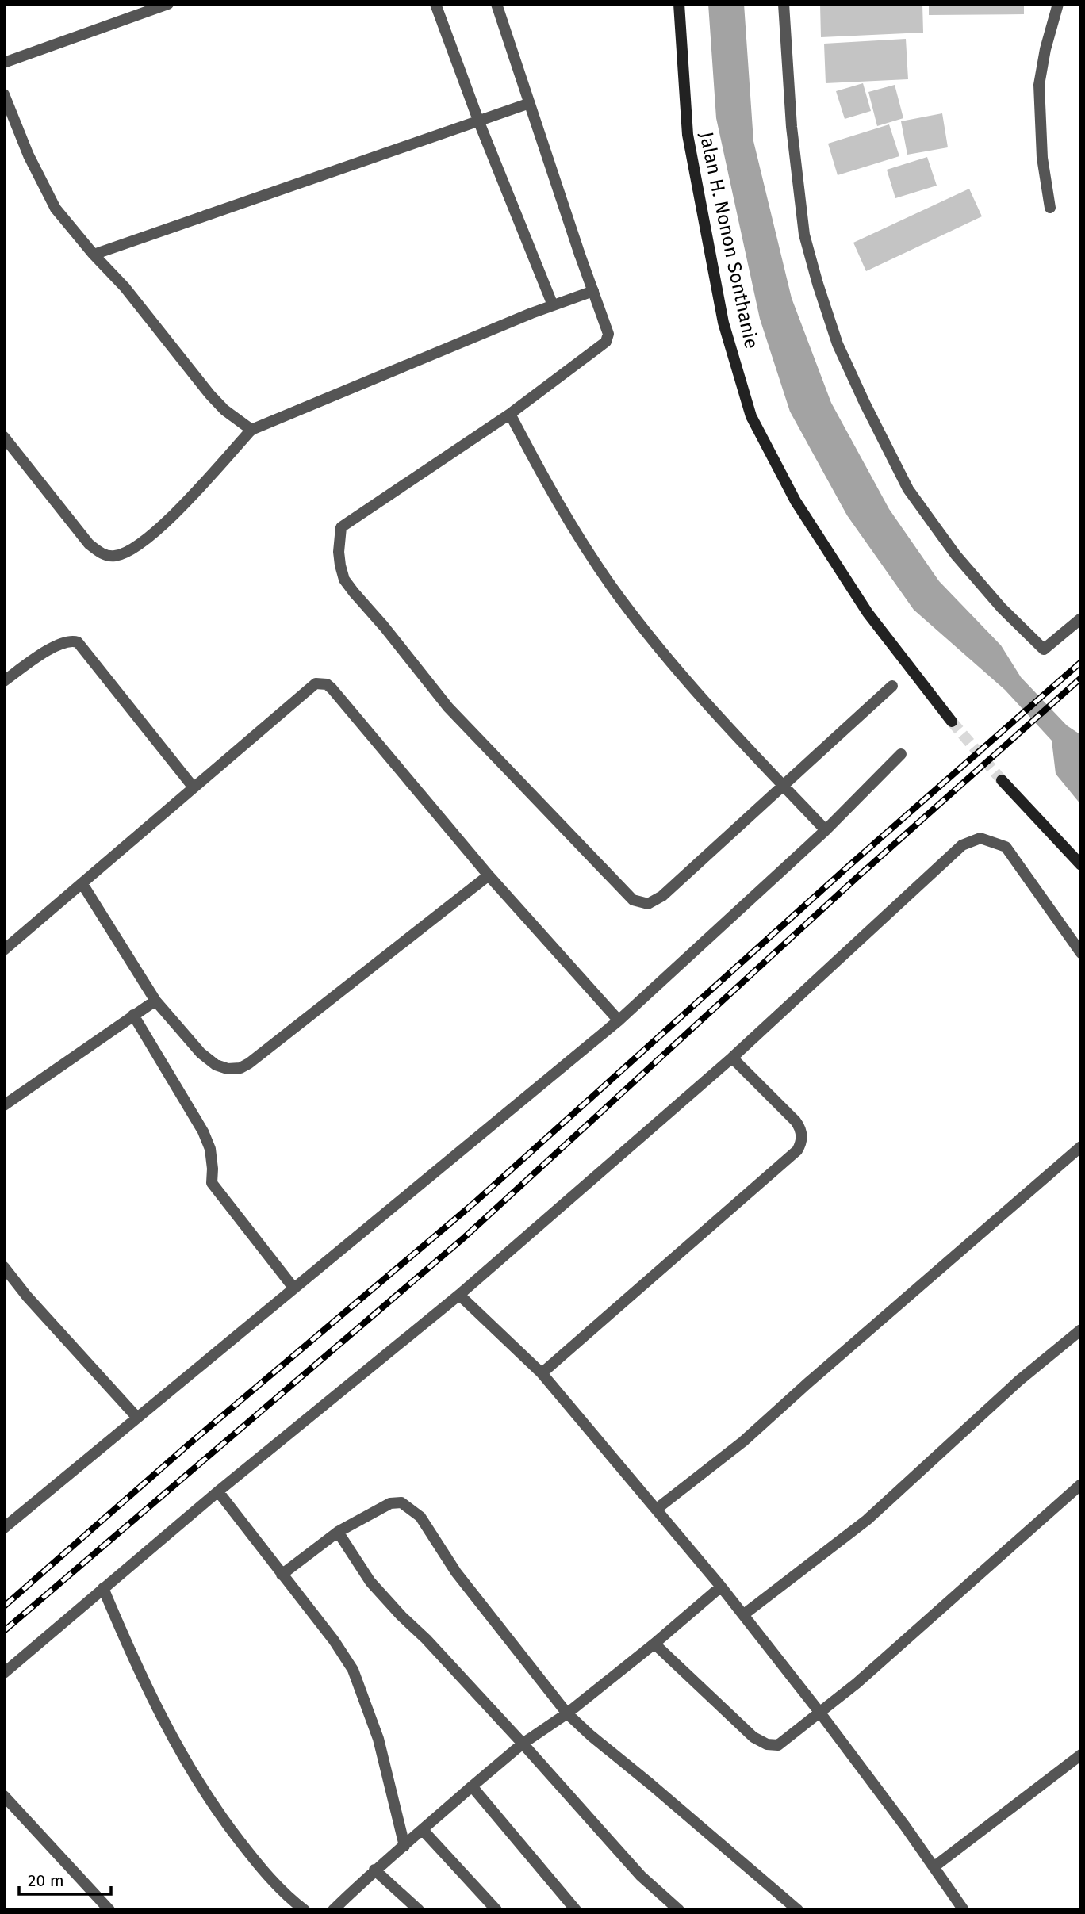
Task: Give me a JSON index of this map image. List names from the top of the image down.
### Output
{
  "streets": {
    "street": ["Jalan H. Nonon Sonthanie"]
  },
  "scale_bar": "20 m"
}
